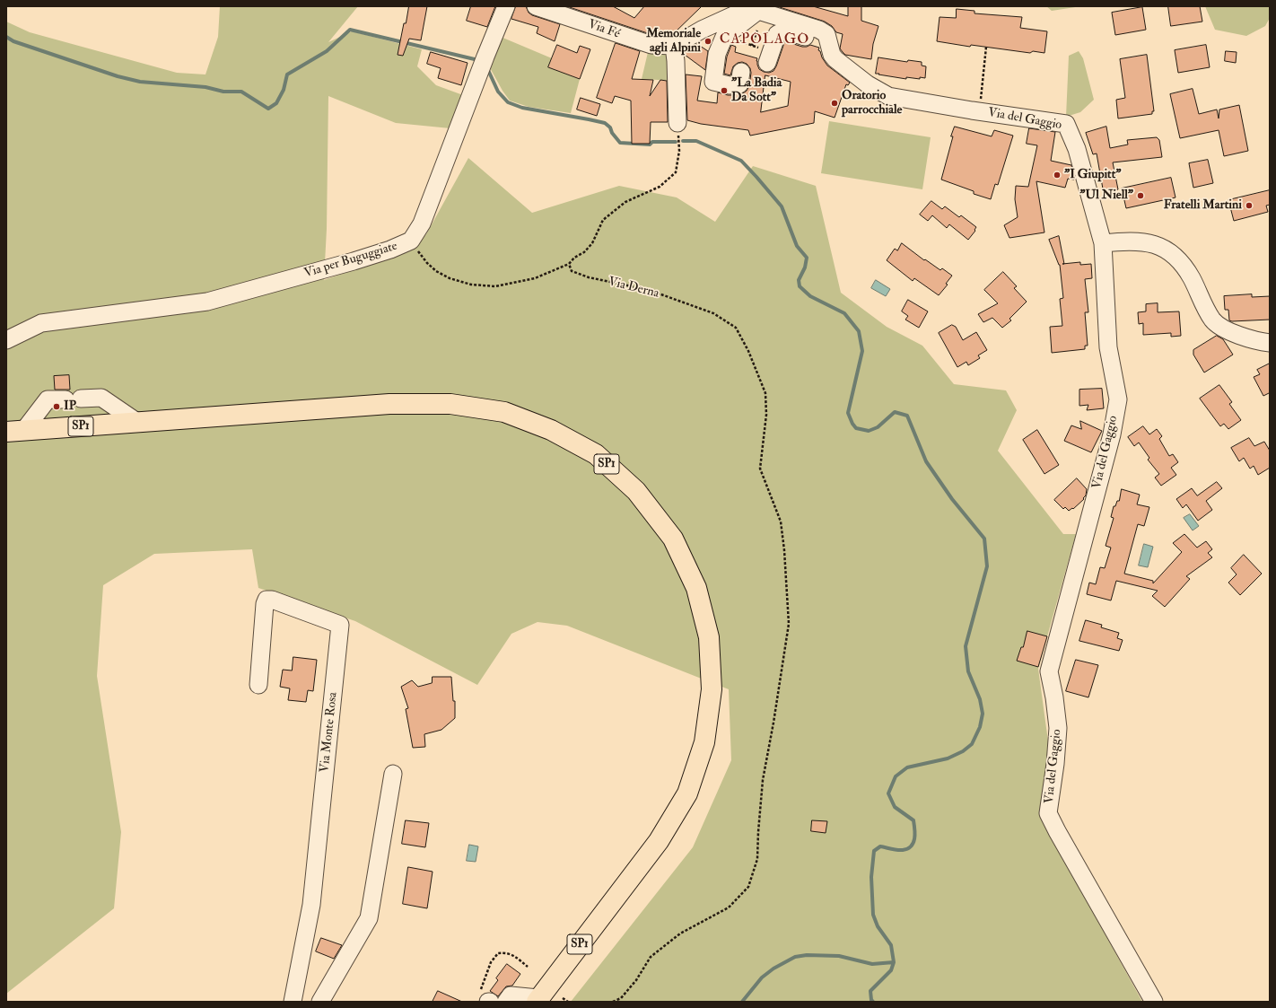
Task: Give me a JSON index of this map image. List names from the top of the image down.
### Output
{
  "streets": {
    "main road": ["SP1"],
    "street": [
      "Via Fé",
      "Via del Gaggio",
      "Via per Buguggiate",
      "Via Monte Rosa"
    ],
    "path": ["Via Derna"]
  },
  "districts": ["CAPOLAGO"],
  "places": [
    "Memoriale agli Alpini",
    "\"La Badia Da Sott\"",
    "Oratorio parrocchiale",
    "\"I Giupitt\"",
    "\"Ul Niell\"",
    "Fratelli Martini",
    "IP"
  ]
}
